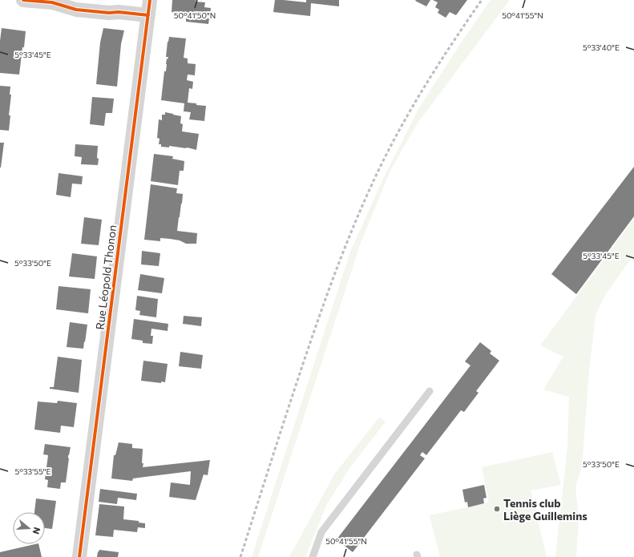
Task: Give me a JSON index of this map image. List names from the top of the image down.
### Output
{
  "streets": {
    "street": ["Rue Léopold Thonon"]
  },
  "places": ["Tennis club Liège Guillemins"],
  "north": "right",
  "coordinates": [
    "50°41'50\"N",
    "50°41'55\"N",
    "5°33'40\"E",
    "5°33'45\"E",
    "5°33'50\"E",
    "5°33'55\"E"
  ]
}
